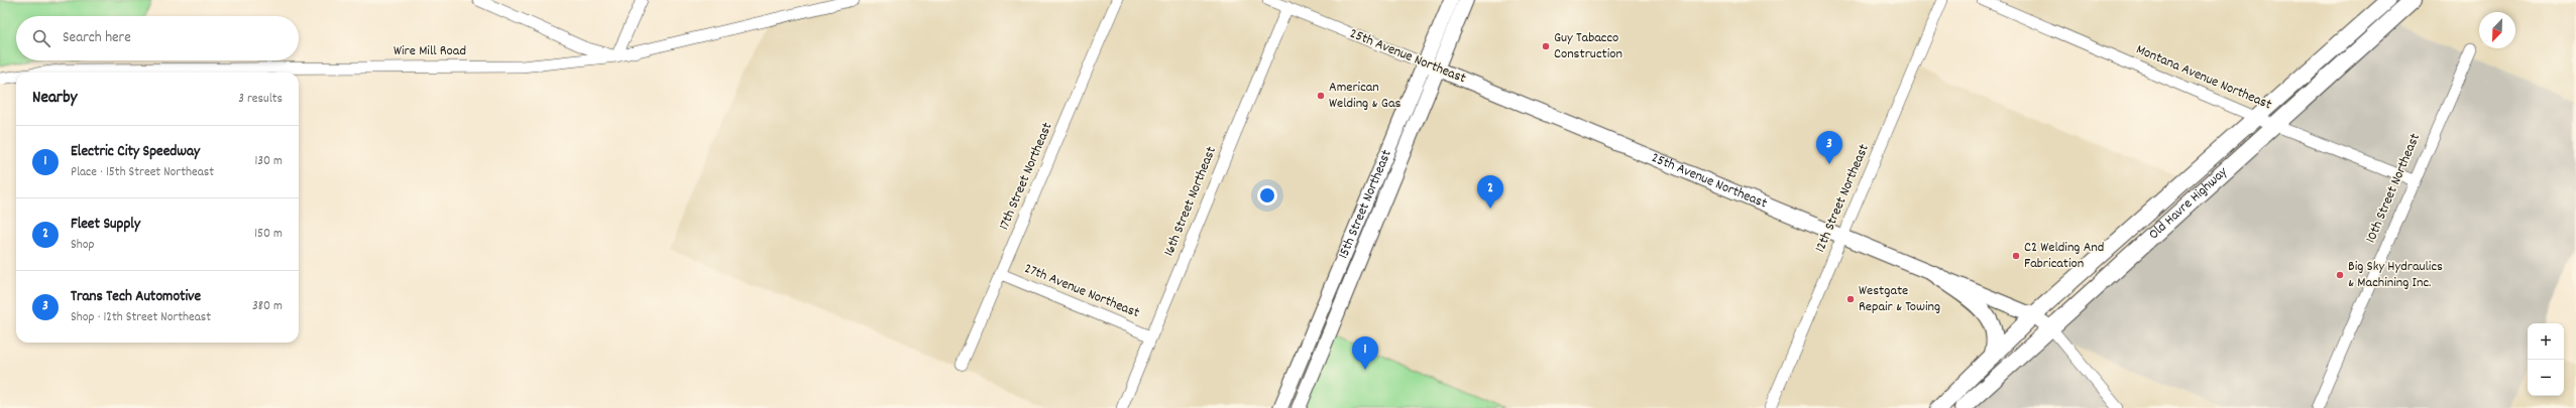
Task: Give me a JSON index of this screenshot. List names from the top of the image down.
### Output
{
  "streets": {
    "highway": ["Old Havre Highway"],
    "main road": ["25th Avenue Northeast", "15th Street Northeast"],
    "street": [
      "Wire Mill Road",
      "Montana Avenue Northeast",
      "17th Street Northeast",
      "10th Street Northeast",
      "12th Street Northeast",
      "16th Street Northeast",
      "27th Avenue Northeast"
    ]
  },
  "crossings": [
    ["25th Avenue Northeast", "12th Street Northeast"],
    ["25th Avenue Northeast", "16th Street Northeast"],
    ["25th Avenue Northeast", "15th Street Northeast"],
    ["25th Avenue Northeast", "Old Havre Highway"],
    ["Montana Avenue Northeast", "10th Street Northeast"],
    ["Montana Avenue Northeast", "Old Havre Highway"],
    ["17th Street Northeast", "27th Avenue Northeast"],
    ["16th Street Northeast", "27th Avenue Northeast"]
  ],
  "places": [
    "Guy Tabacco Construction",
    "American Welding & Gas",
    "C2 Welding And Fabrication",
    "Big Sky Hydraulics & Machining Inc.",
    "Westgate Repair & Towing"
  ],
  "north": "bottom left",
  "page": {
    "search": "Search here",
    "heading": ["Nearby", "3 results"],
    "list": [
      {
        "mark": "1",
        "name": "Electric City Speedway",
        "note": "Place · 15th Street Northeast",
        "value": "130 m"
      },
      {
        "mark": "2",
        "name": "Fleet Supply",
        "note": "Shop",
        "value": "150 m"
      },
      {
        "mark": "3",
        "name": "Trans Tech Automotive",
        "note": "Shop · 12th Street Northeast",
        "value": "380 m"
      }
    ],
    "pins": ["3", "2", "1"],
    "map_buttons": ["+", "−"]
  }
}
